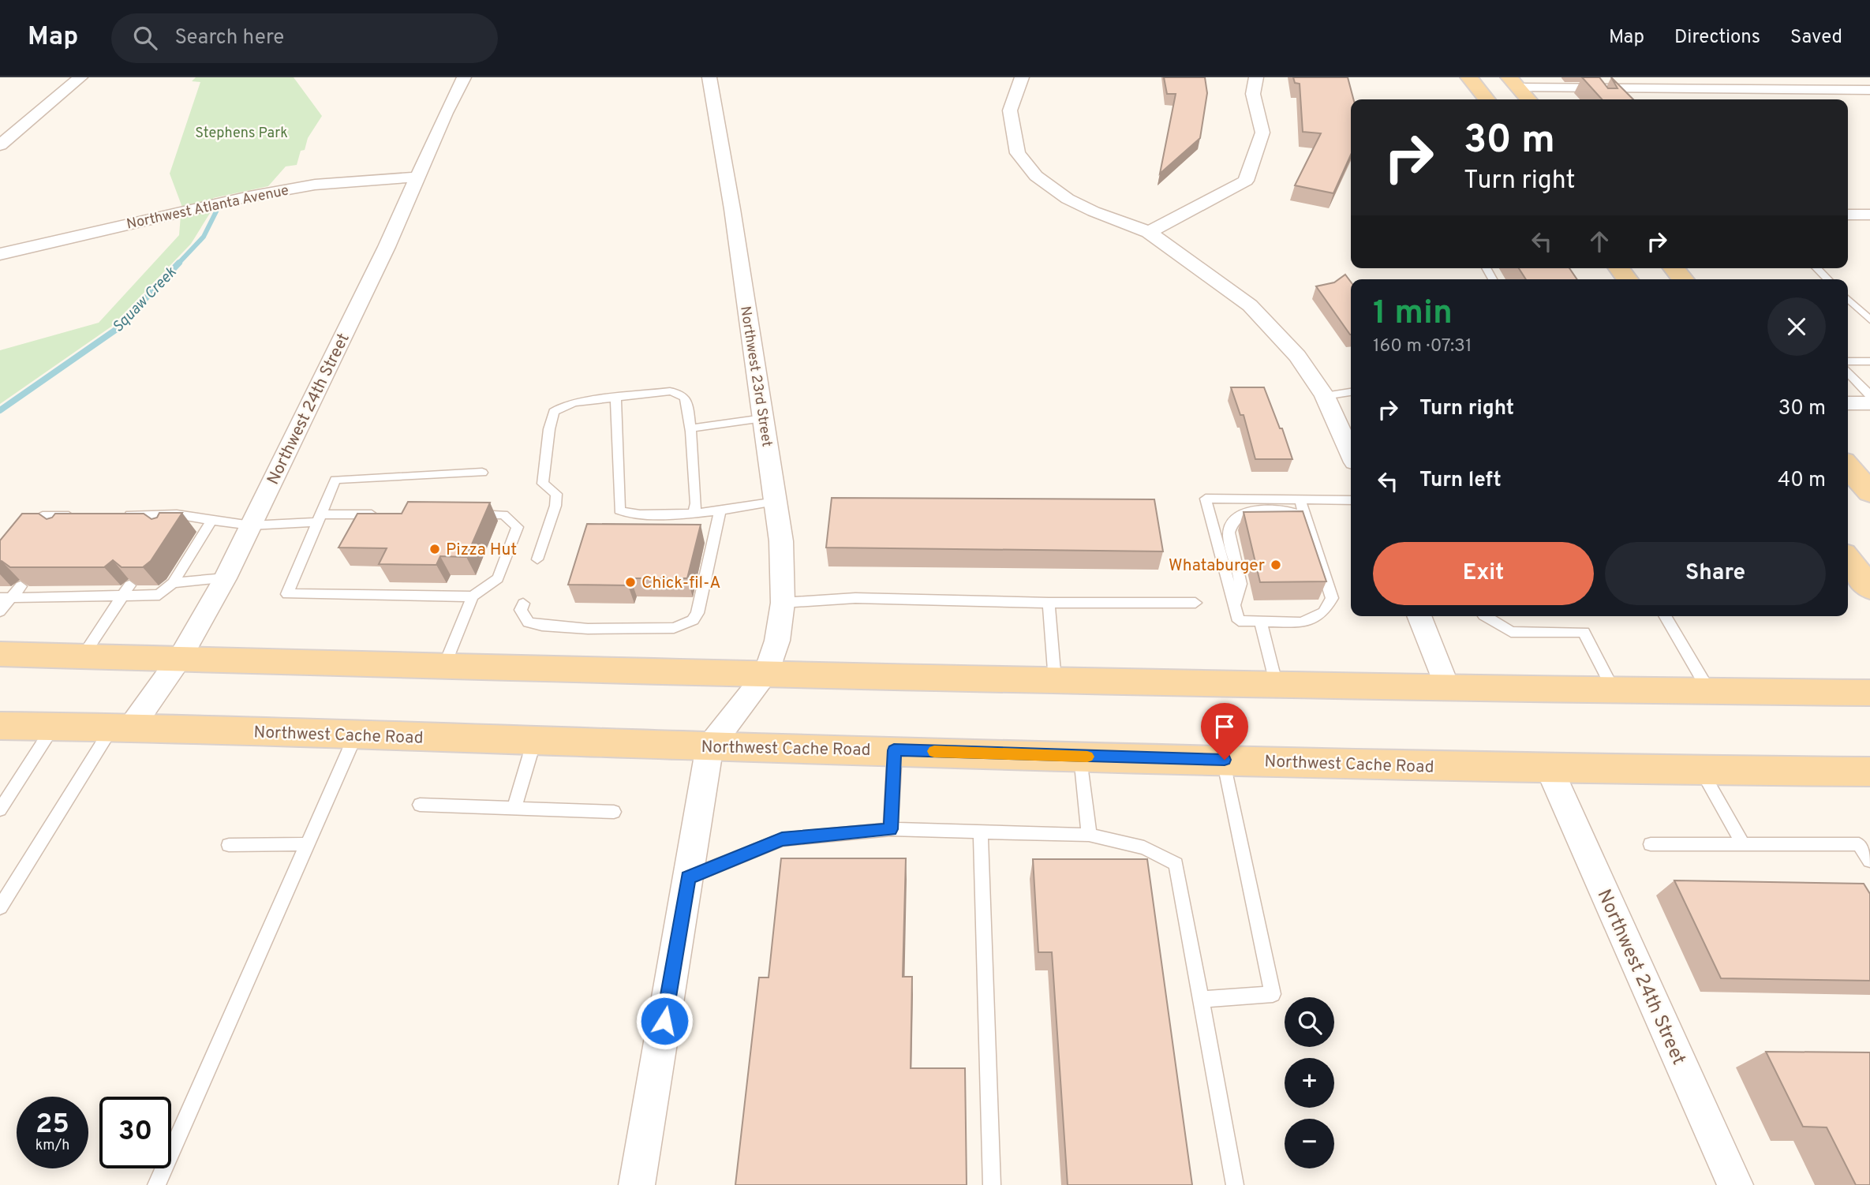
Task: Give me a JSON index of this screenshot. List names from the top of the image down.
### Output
{
  "streets": {
    "main road": ["Northwest Cache Road"],
    "street": ["Northwest Atlanta Avenue", "Northwest 23rd Street", "Northwest 24th Street"]
  },
  "crossings": [
    ["Northwest Atlanta Avenue", "Northwest 24th Street"],
    ["Northwest 23rd Street", "Northwest Cache Road"],
    ["Northwest 24th Street", "Northwest Cache Road"]
  ],
  "water": ["Squaw Creek"],
  "parks": ["Stephens Park"],
  "places": ["Pizza Hut", "Whataburger", "Chick-fil-A"],
  "page": {
    "header": "Map",
    "search": "Search here",
    "nav": ["Map", "Directions", "Saved"],
    "turn": ["30 m", "Turn right"],
    "heading": ["1 min", "160 m · 07:31"],
    "list": [
      {
        "name": "Turn right",
        "value": "30 m"
      },
      {
        "name": "Turn left",
        "value": "40 m"
      }
    ],
    "buttons": ["Exit", "Share"],
    "map_buttons": ["+", "−"],
    "speed": "25 km/h",
    "limit": "30"
  }
}
